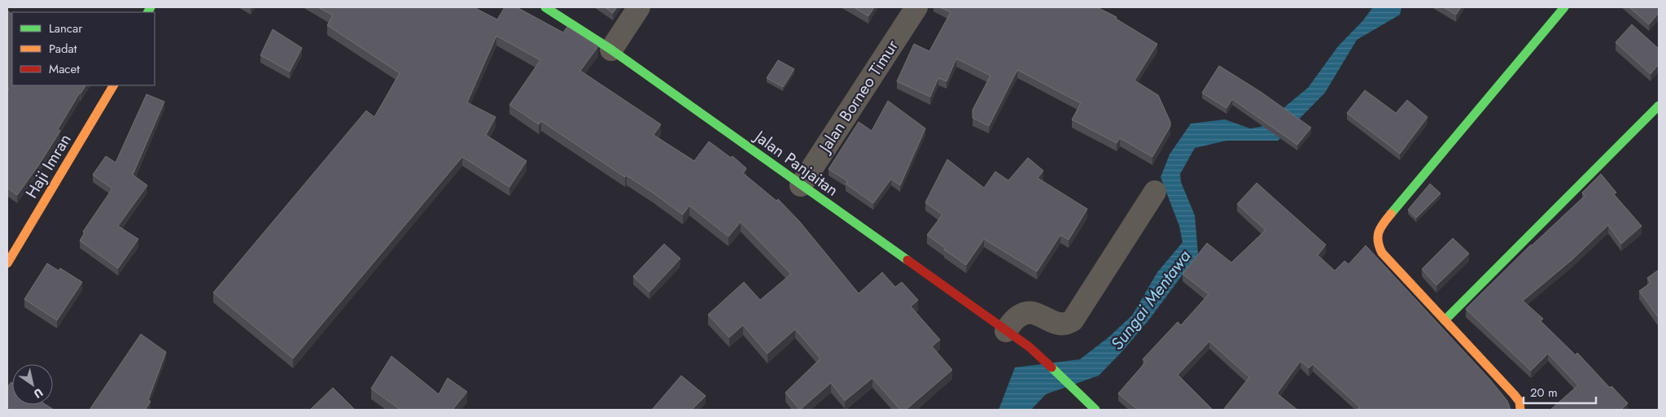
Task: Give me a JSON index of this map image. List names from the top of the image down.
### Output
{
  "streets": {
    "street": ["Jalan Borneo Timur", "Jalan Panjaitan", "Haji Imran"]
  },
  "crossings": [
    ["Jalan Borneo Timur", "Jalan Panjaitan"]
  ],
  "water": ["Sungai Mentawa"],
  "legend": ["Lancar", "Padat", "Macet"],
  "scale_bar": "20 m",
  "north": "bottom right"
}
